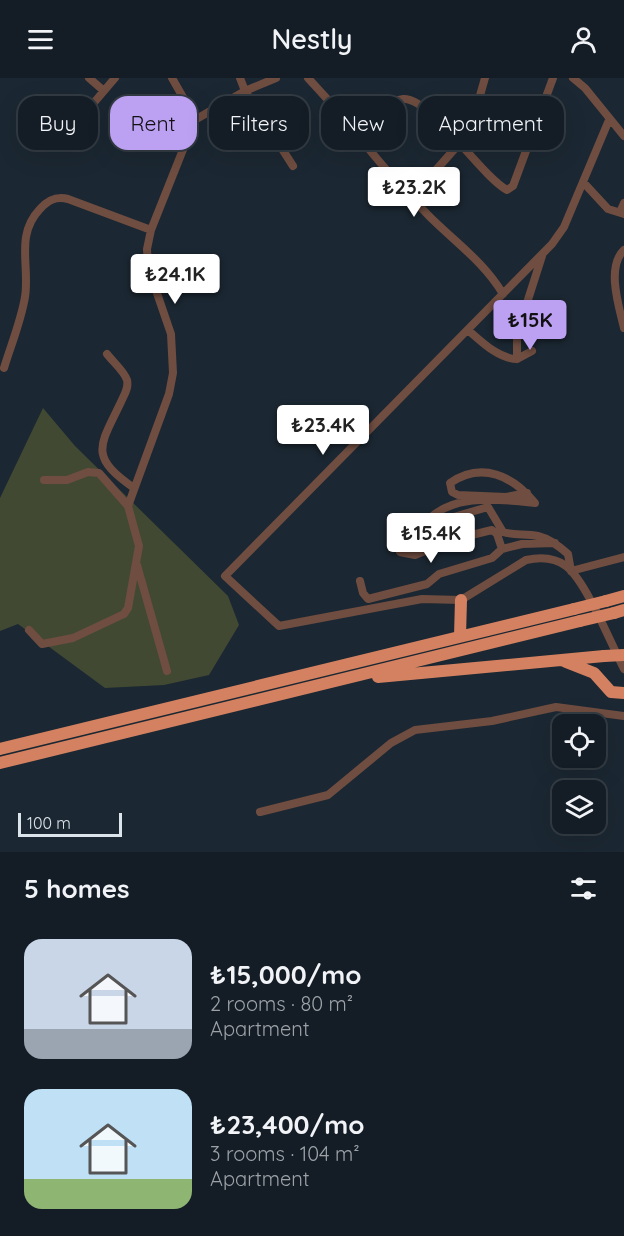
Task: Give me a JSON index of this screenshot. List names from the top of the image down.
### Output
{
  "scale_bar": "100 m",
  "page": {
    "header": "Nestly",
    "chip": [
      "Buy",
      "Rent",
      "Filters",
      "New",
      "Apartment"
    ],
    "price": [
      "₺23.2K",
      "₺24.1K",
      "₺15K",
      "₺23.4K",
      "₺15.4K"
    ],
    "scale": "100 m",
    "heading": "5 homes",
    "list": [
      {
        "name": "₺15,000/mo",
        "note": "2 rooms · 80 m² · Apartment"
      },
      {
        "name": "₺23,400/mo",
        "note": "3 rooms · 104 m² · Apartment"
      }
    ]
  }
}
